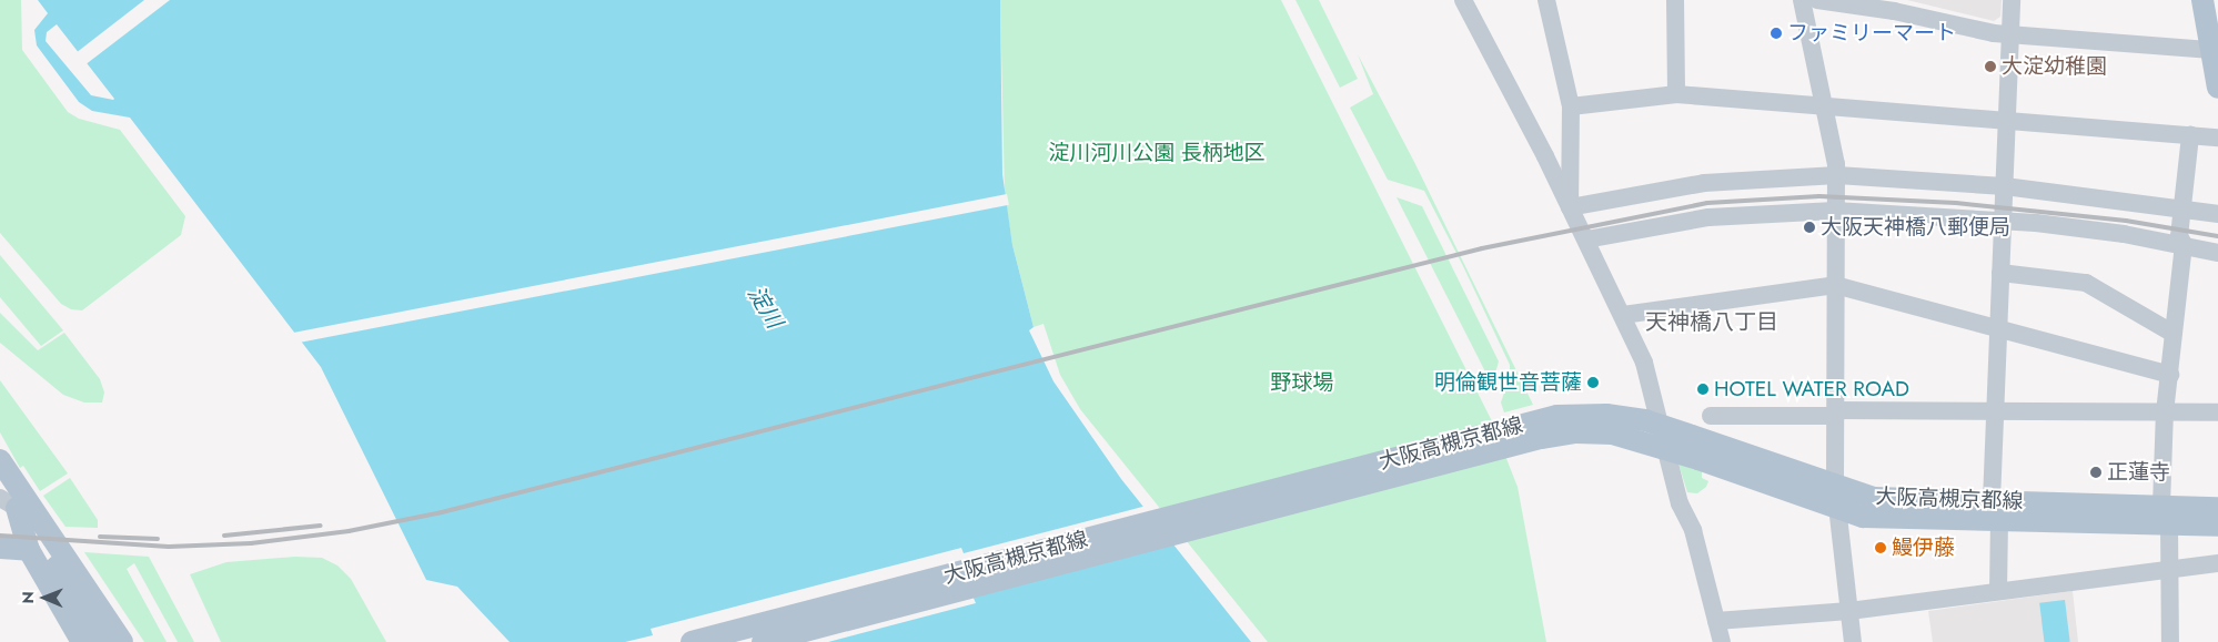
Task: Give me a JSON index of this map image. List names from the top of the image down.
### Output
{
  "streets": {
    "main road": ["大阪高槻京都線"]
  },
  "districts": ["天神橋八丁目"],
  "water": ["淀川"],
  "parks": ["淀川河川公園 長柄地区", "野球場"],
  "places": [
    "ファミリーマート",
    "大淀幼稚園",
    "大阪天神橋八郵便局",
    "明倫観世音菩薩",
    "HOTEL WATER ROAD",
    "正蓮寺",
    "鰻伊藤"
  ],
  "north": "left"
}
